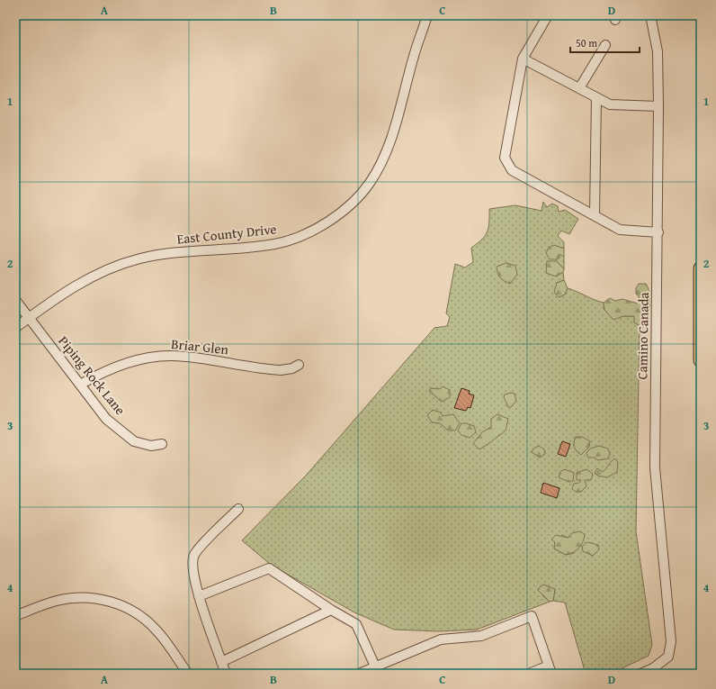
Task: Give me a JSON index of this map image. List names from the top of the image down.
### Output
{
  "streets": {
    "street": [
      "East County Drive",
      "Camino Canada",
      "Briar Glen",
      "Piping Rock Lane"
    ]
  },
  "crossings": [
    ["East County Drive", "Piping Rock Lane"],
    ["Briar Glen", "Piping Rock Lane"]
  ],
  "scale_bar": "50 m",
  "grid": {
    "columns": [
      "A",
      "B",
      "C",
      "D"
    ],
    "rows": [
      "1",
      "2",
      "3",
      "4"
    ]
  }
}
